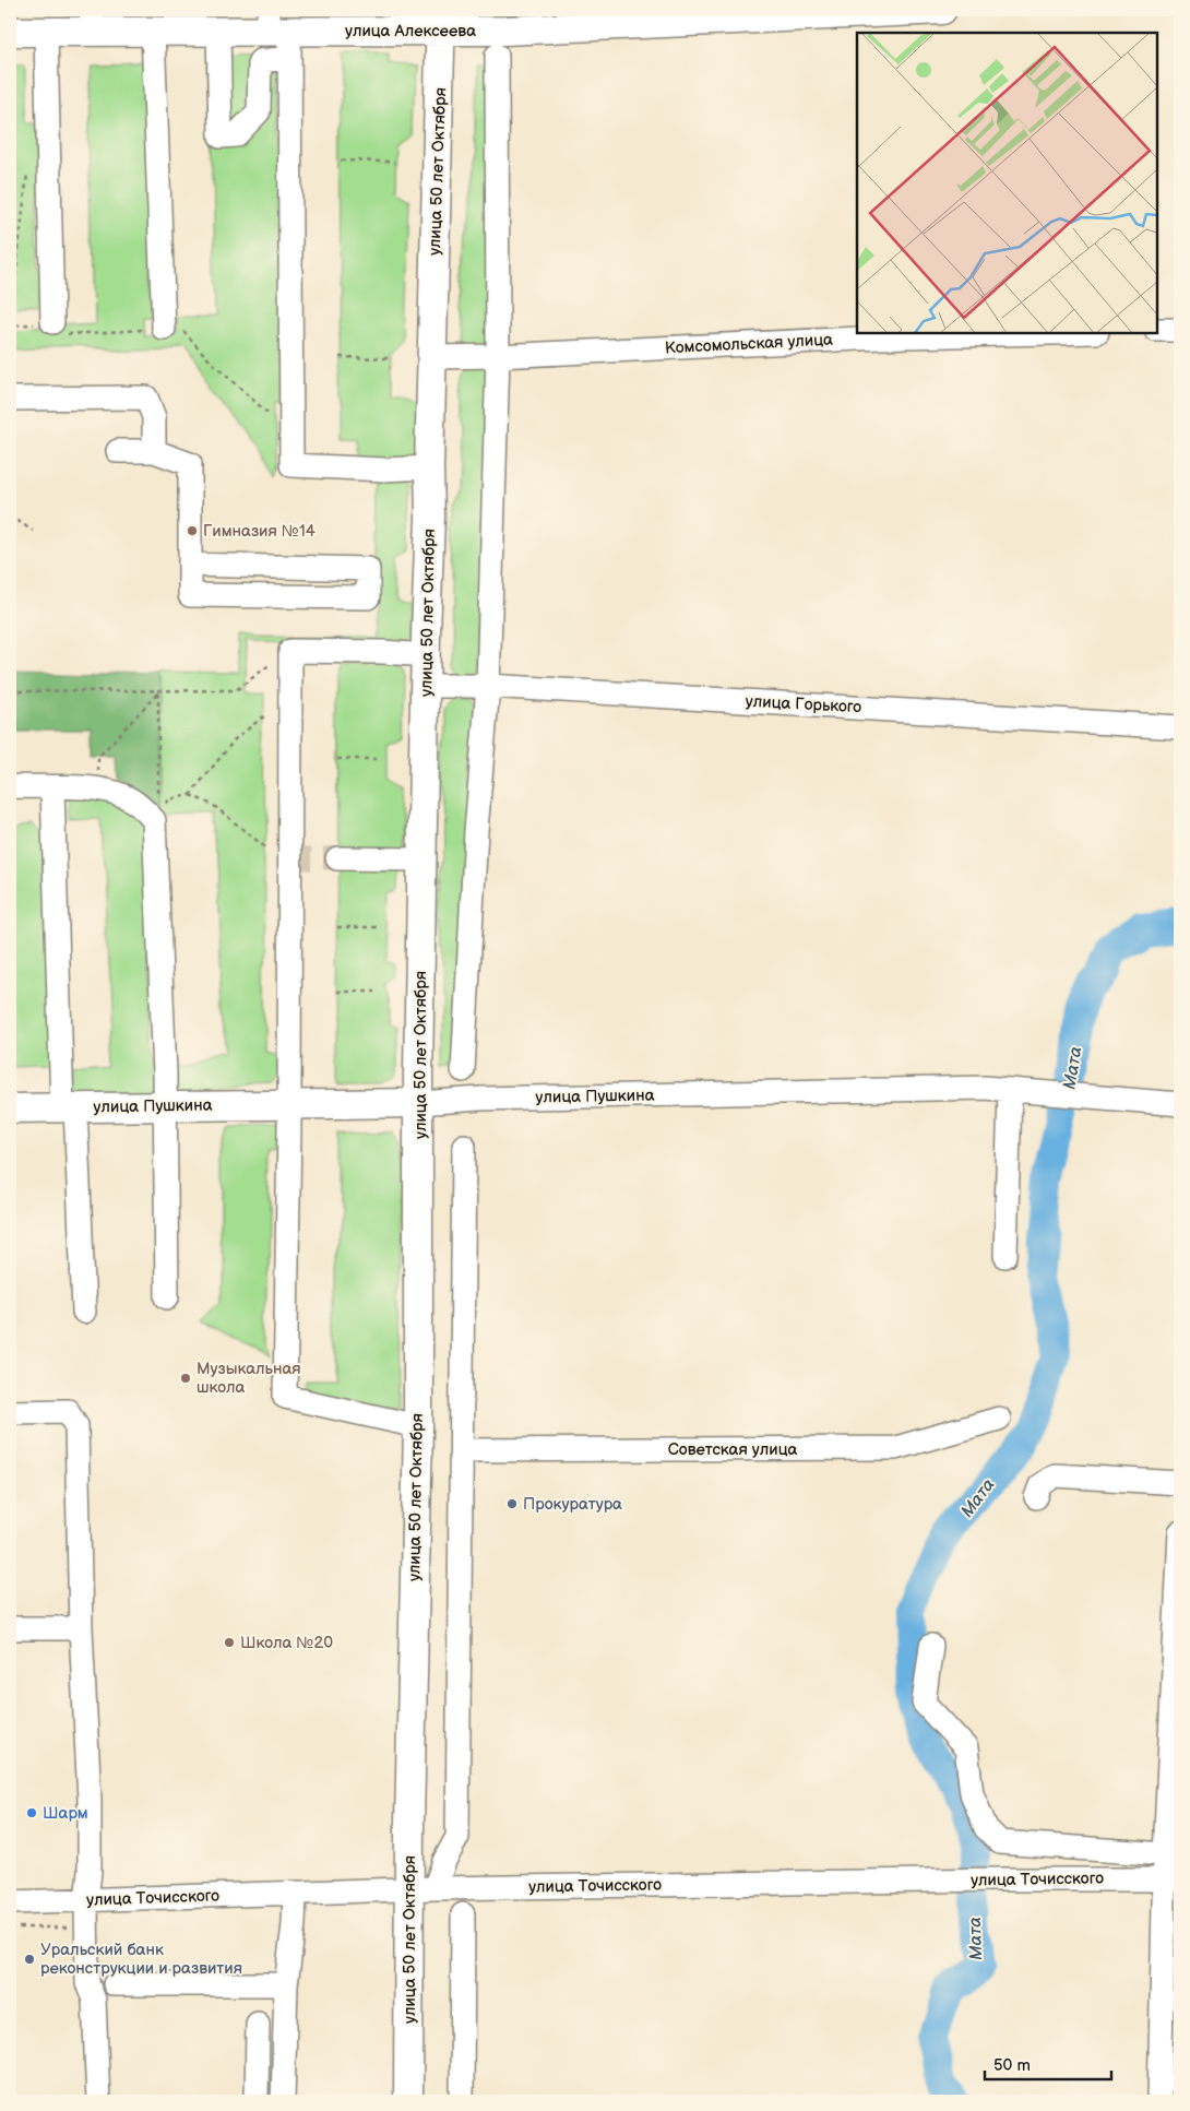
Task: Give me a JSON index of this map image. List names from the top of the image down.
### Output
{
  "streets": {
    "main road": ["улица Алексеева", "улица 50 лет Октября", "улица Пушкина"],
    "street": [
      "Комсомольская улица",
      "улица Горького",
      "Советская улица",
      "улица Точисского"
    ]
  },
  "crossings": [
    ["улица Алексеева", "улица 50 лет Октября"],
    ["улица 50 лет Октября", "Комсомольская улица"],
    ["улица 50 лет Октября", "улица Горького"],
    ["улица 50 лет Октября", "улица Пушкина"],
    ["улица 50 лет Октября", "улица Точисского"]
  ],
  "water": ["Мата"],
  "places": [
    "Гимназия №14",
    "Музыкальная школа",
    "Прокуратура",
    "Школа №20",
    "Шарм",
    "Уральский банк реконструкции и развития"
  ],
  "scale_bar": "50 m"
}
